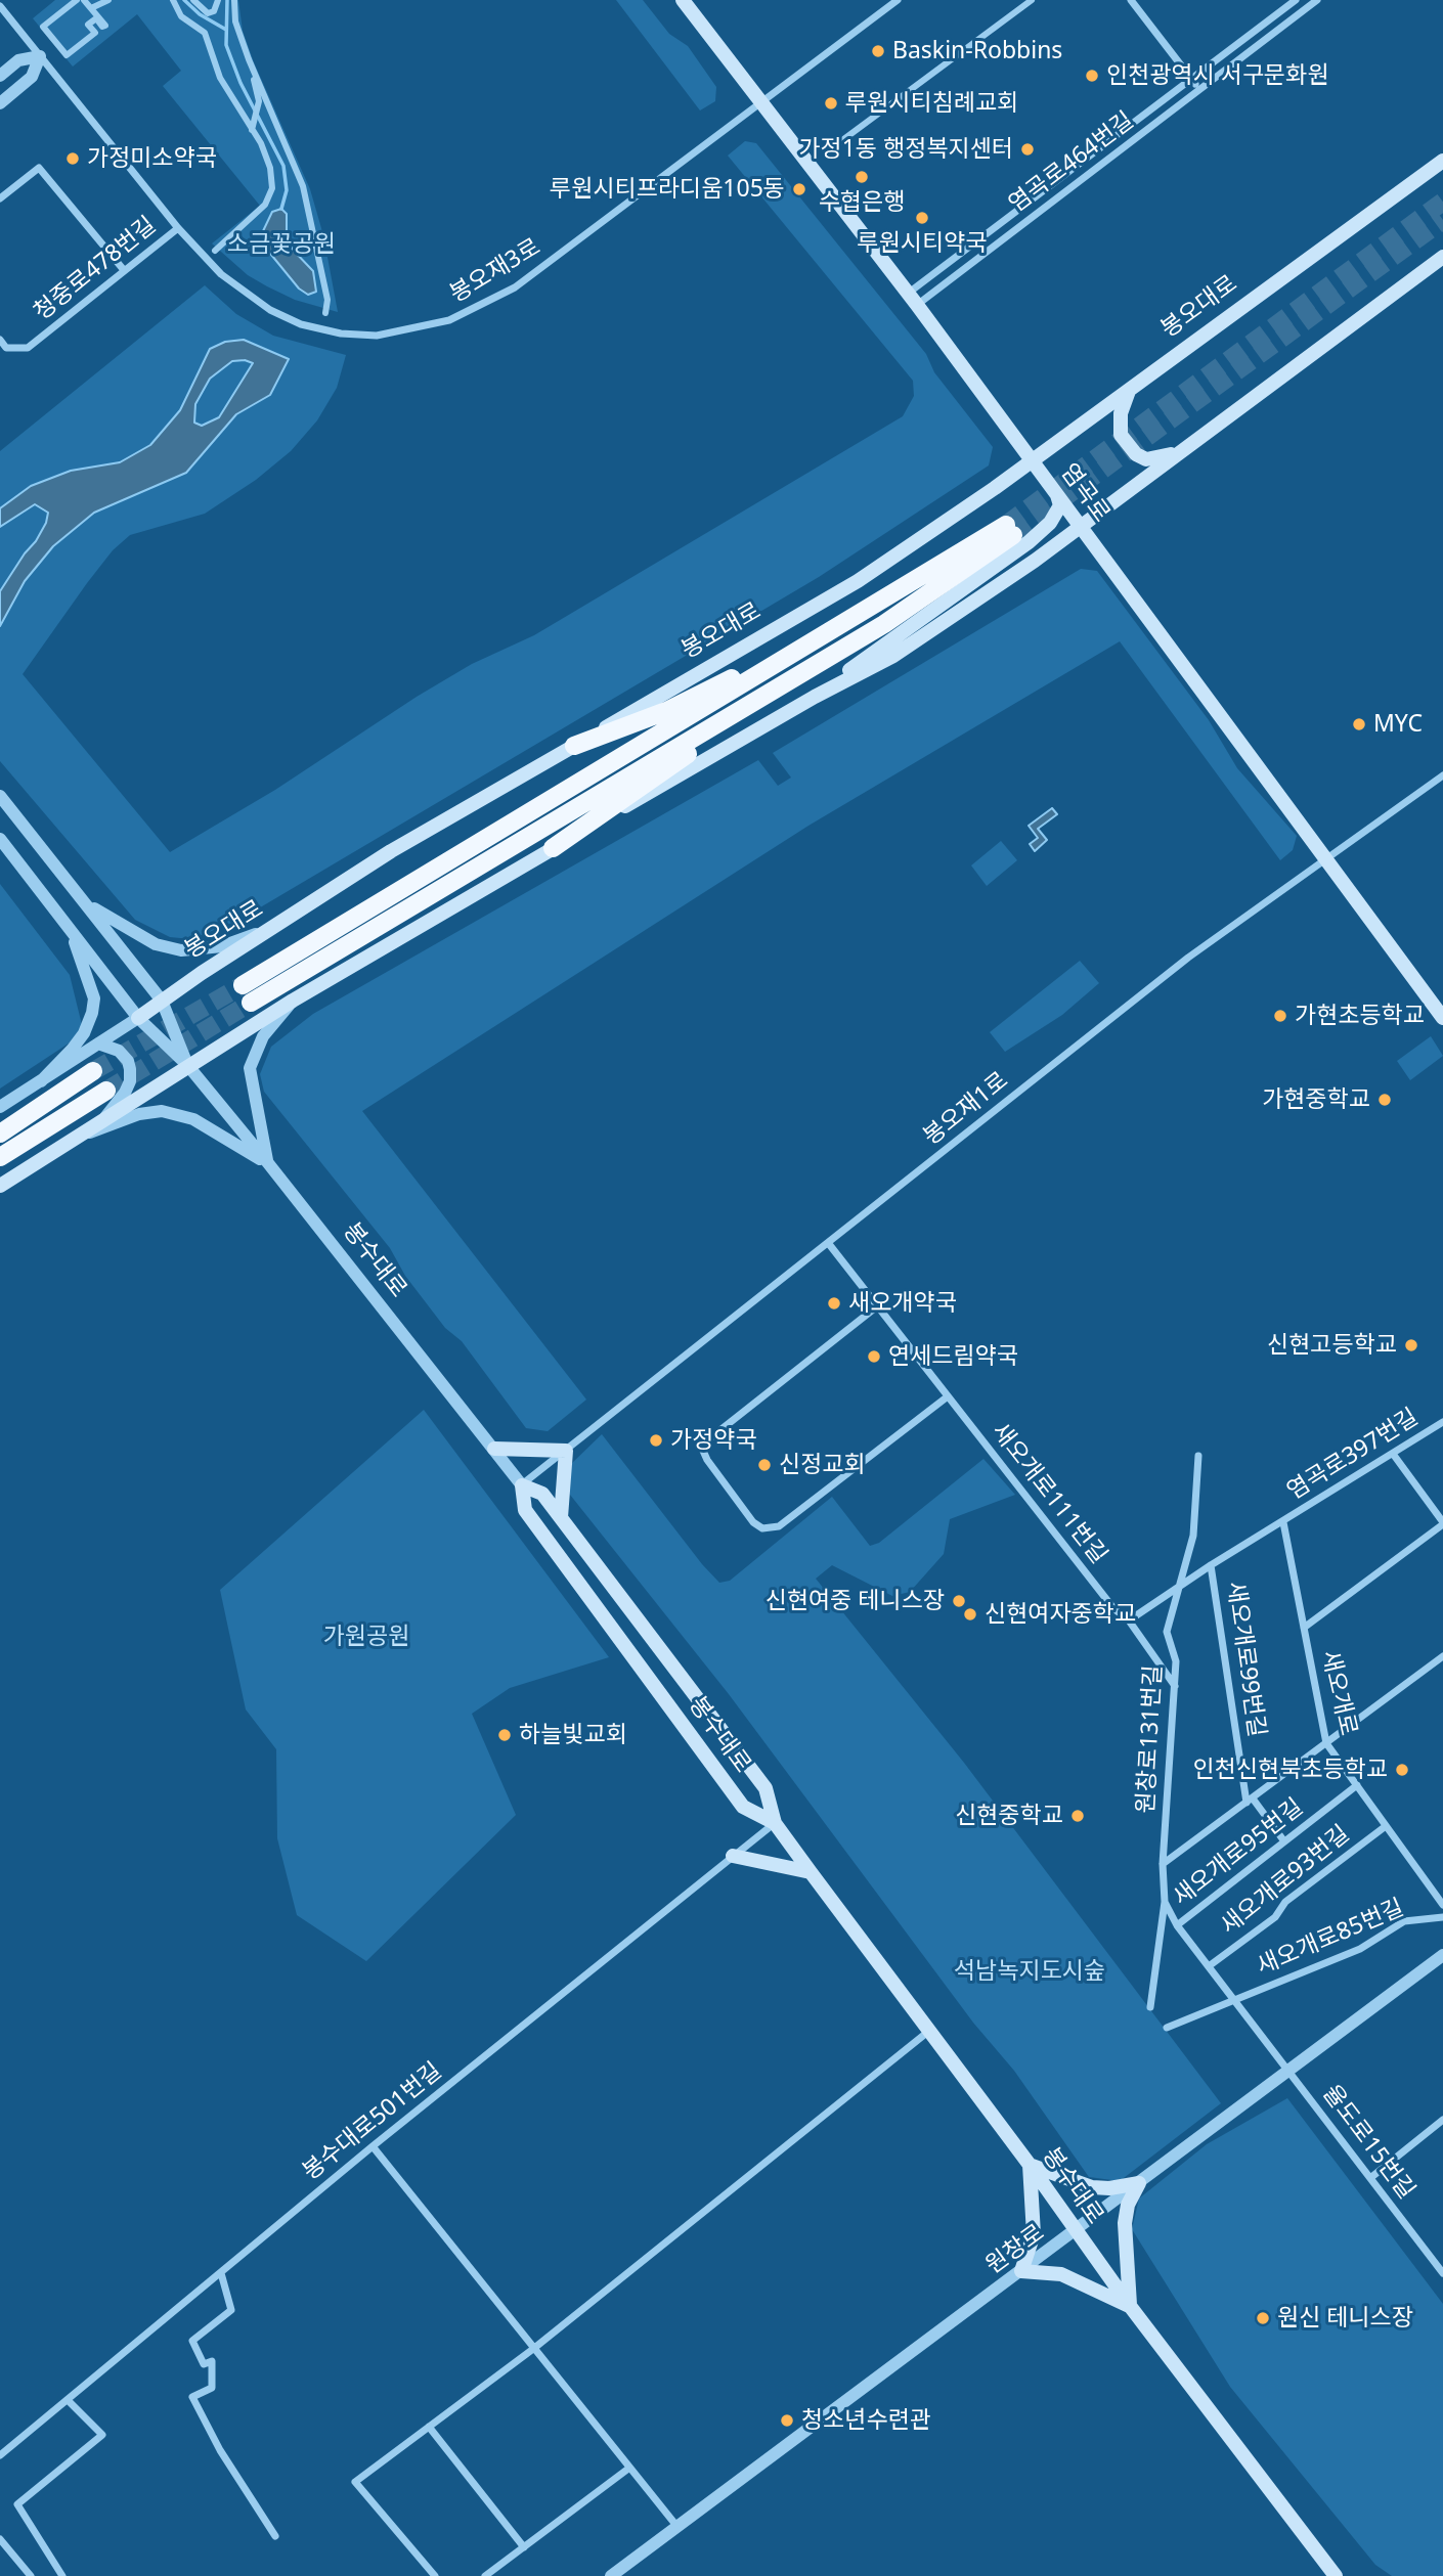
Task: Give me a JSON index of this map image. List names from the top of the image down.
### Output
{
  "streets": {
    "main road": ["봉오대로", "염곡로", "봉수대로"],
    "street": [
      "염곡로464번길",
      "청중로478번길",
      "봉오재3로",
      "봉오재1로",
      "염곡로397번길",
      "새오개로111번길",
      "새오개로99번길",
      "새오개로",
      "원창로131번길",
      "새오개로95번길",
      "새오개로93번길",
      "새오개로85번길",
      "봉수대로501번길",
      "율도로15번길",
      "원창로"
    ]
  },
  "crossings": [
    ["염곡로464번길", "염곡로"],
    ["청중로478번길", "봉오재3로"],
    ["봉오재3로", "염곡로"],
    ["봉오대로", "염곡로"],
    ["봉오대로", "봉수대로"],
    ["염곡로", "봉오재1로"],
    ["봉오재1로", "봉수대로"],
    ["봉오재1로", "새오개로111번길"],
    ["봉수대로", "봉수대로501번길"],
    ["봉수대로", "원창로"],
    ["염곡로397번길", "새오개로"],
    ["새오개로111번길", "원창로131번길"],
    ["새오개로", "새오개로95번길"],
    ["새오개로", "새오개로93번길"],
    ["원창로131번길", "새오개로95번길"],
    ["원창로131번길", "새오개로93번길"],
    ["원창로131번길", "새오개로85번길"],
    ["원창로131번길", "율도로15번길"],
    ["원창로131번길", "원창로"],
    ["율도로15번길", "원창로"]
  ],
  "parks": ["소금꽃공원", "가원공원", "석남녹지도시숲"],
  "places": [
    "Baskin-Robbins",
    "인천광역시 서구문화원",
    "루원시티침례교회",
    "가정1동 행정복지센터",
    "가정미소약국",
    "수협은행",
    "루원시티프라디움105동",
    "루원시티약국",
    "MYC",
    "가현초등학교",
    "가현중학교",
    "새오개약국",
    "신현고등학교",
    "연세드림약국",
    "가정약국",
    "신정교회",
    "신현여중 테니스장",
    "신현여자중학교",
    "하늘빛교회",
    "인천신현북초등학교",
    "신현중학교",
    "원신 테니스장",
    "청소년수련관"
  ]
}
